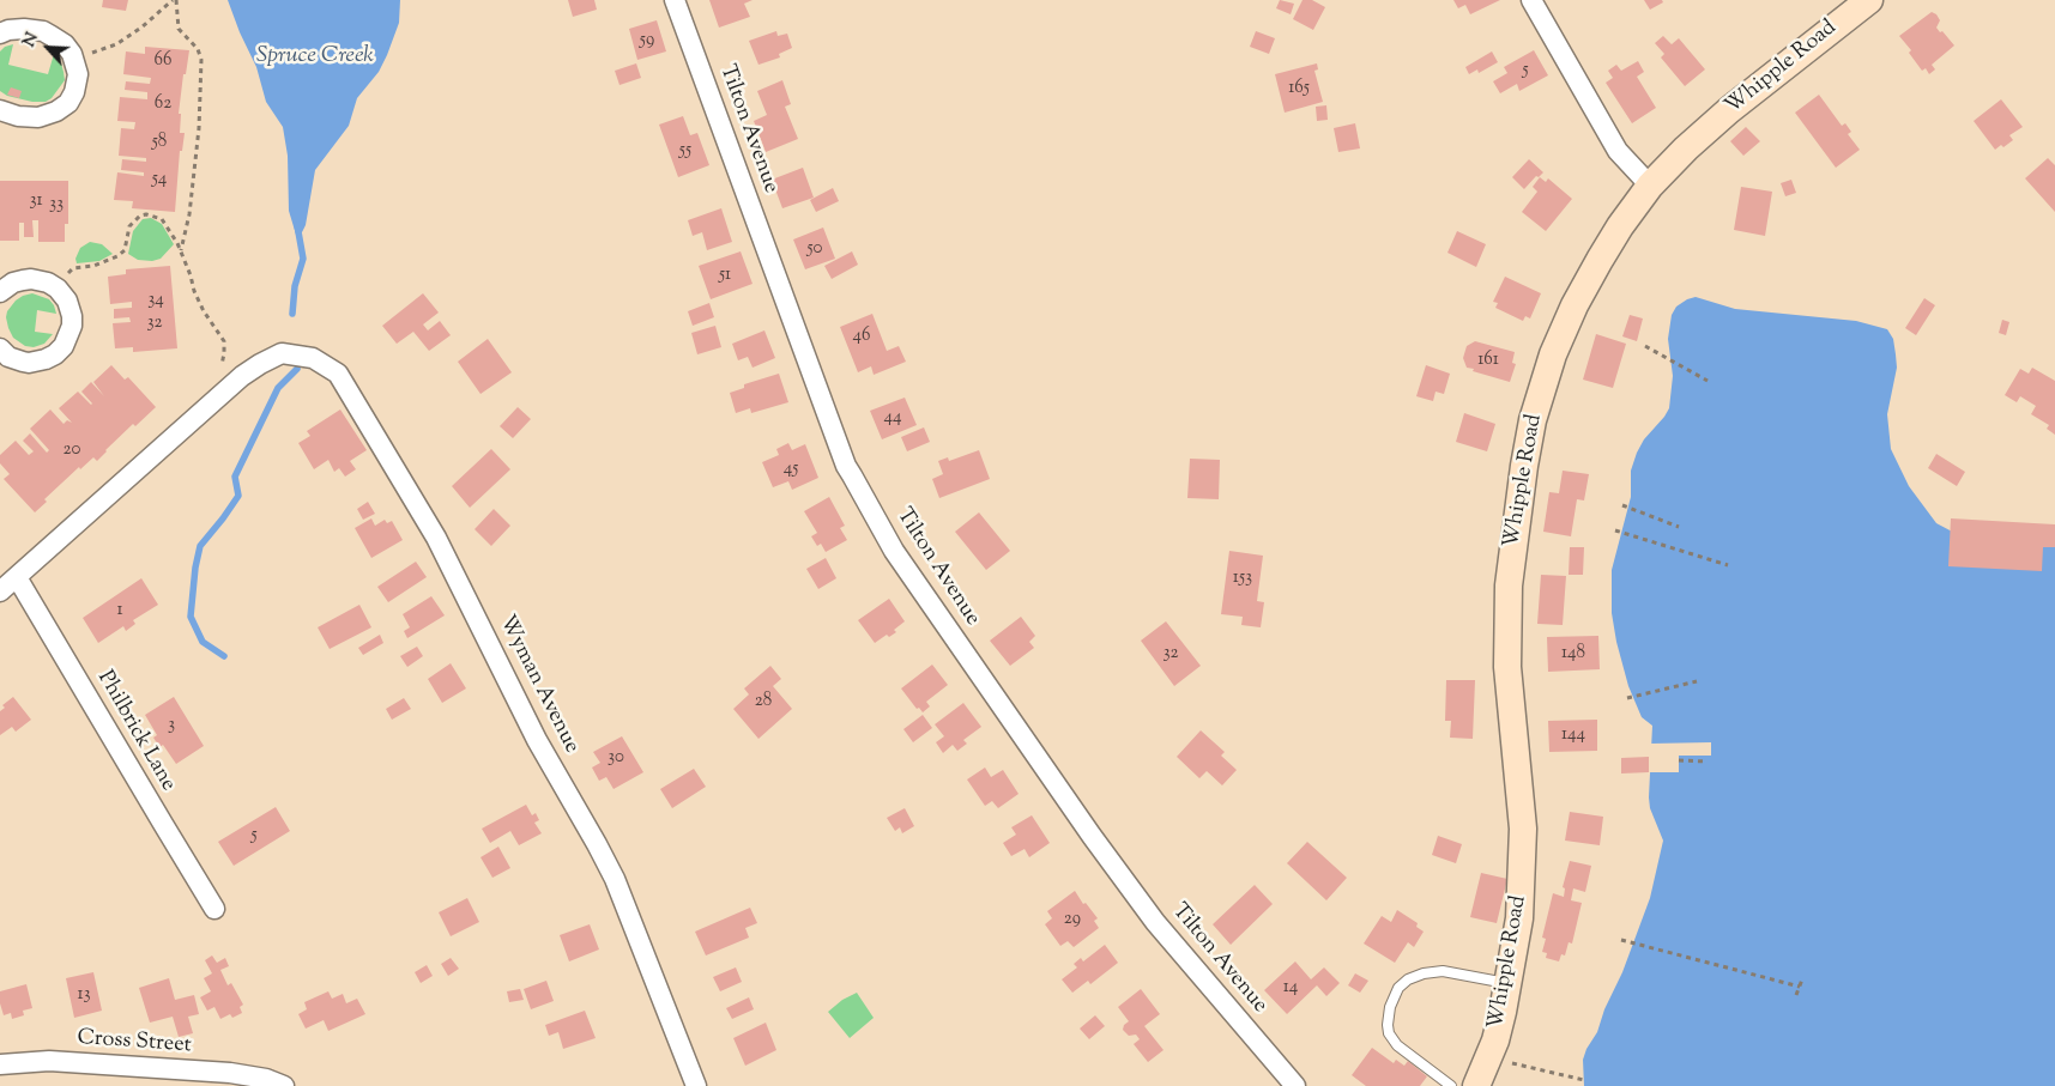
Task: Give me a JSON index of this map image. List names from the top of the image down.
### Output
{
  "streets": {
    "main road": ["Whipple Road"],
    "street": [
      "Tilton Avenue",
      "Wyman Avenue",
      "Philbrick Lane",
      "Cross Street"
    ]
  },
  "crossings": [
    ["Wyman Avenue", "Philbrick Lane"]
  ],
  "water": ["Spruce Creek"],
  "house_numbers": [
    "59",
    "66",
    "5",
    "165",
    "62",
    "58",
    "55",
    "54",
    "31",
    "33",
    "50",
    "51",
    "34",
    "32",
    "46",
    "161",
    "44",
    "20",
    "45",
    "153",
    "1",
    "32",
    "148",
    "28",
    "3",
    "144",
    "30",
    "5",
    "29",
    "14",
    "13"
  ],
  "north": "top left"
}
